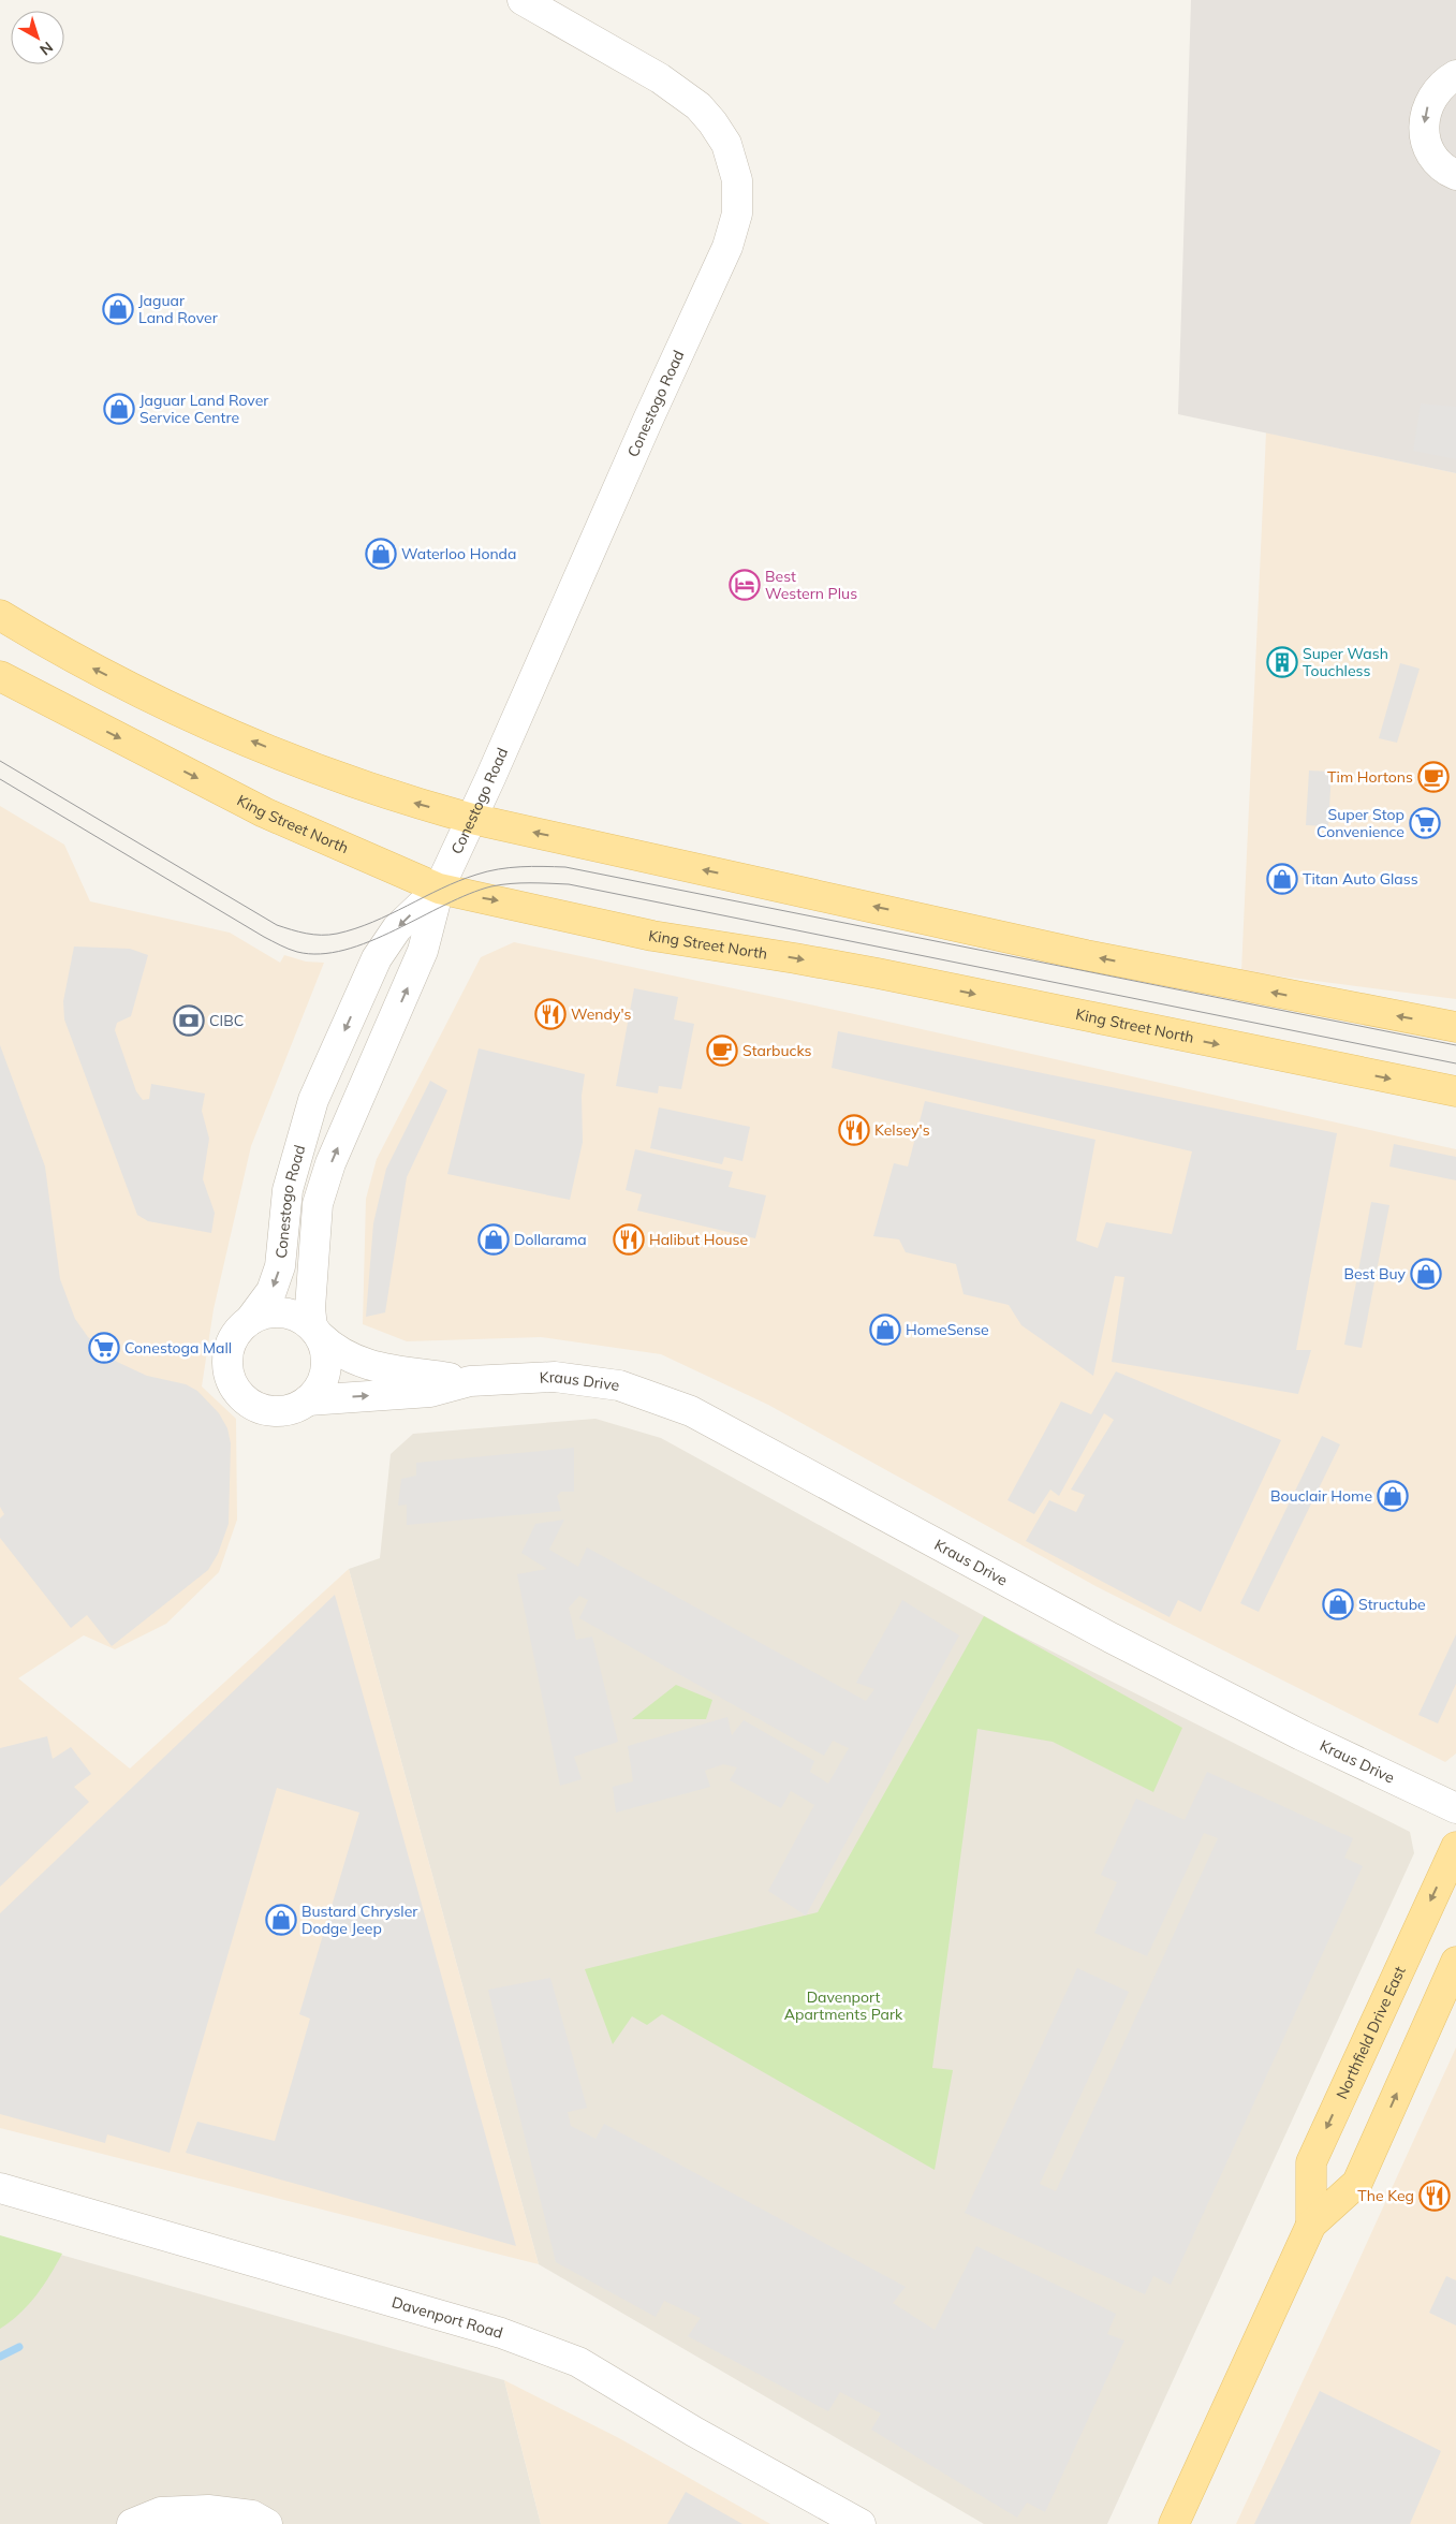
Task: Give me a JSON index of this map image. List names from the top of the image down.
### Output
{
  "streets": {
    "main road": ["King Street North", "Northfield Drive East"],
    "street": ["Conestogo Road", "Kraus Drive", "Davenport Road"]
  },
  "crossings": [
    ["Conestogo Road", "King Street North"],
    ["Conestogo Road", "Kraus Drive"]
  ],
  "parks": ["Davenport Apartments Park"],
  "places": {
    "shop": [
      "Jaguar Land Rover",
      "Jaguar Land Rover Service Centre",
      "Waterloo Honda",
      "Titan Auto Glass",
      "Dollarama",
      "Best Buy",
      "HomeSense",
      "Bouclair Home",
      "Structube",
      "Bustard Chrysler Dodge Jeep"
    ],
    "hotel": ["Best Western Plus"],
    "building": ["Super Wash Touchless"],
    "cafe": ["Tim Hortons", "Starbucks"],
    "supermarket": ["Super Stop Convenience", "Conestoga Mall"],
    "restaurant": [
      "Wendy's",
      "Kelsey's",
      "Halibut House",
      "The Keg"
    ],
    "bank": ["CIBC"]
  },
  "north": "bottom right"
}
